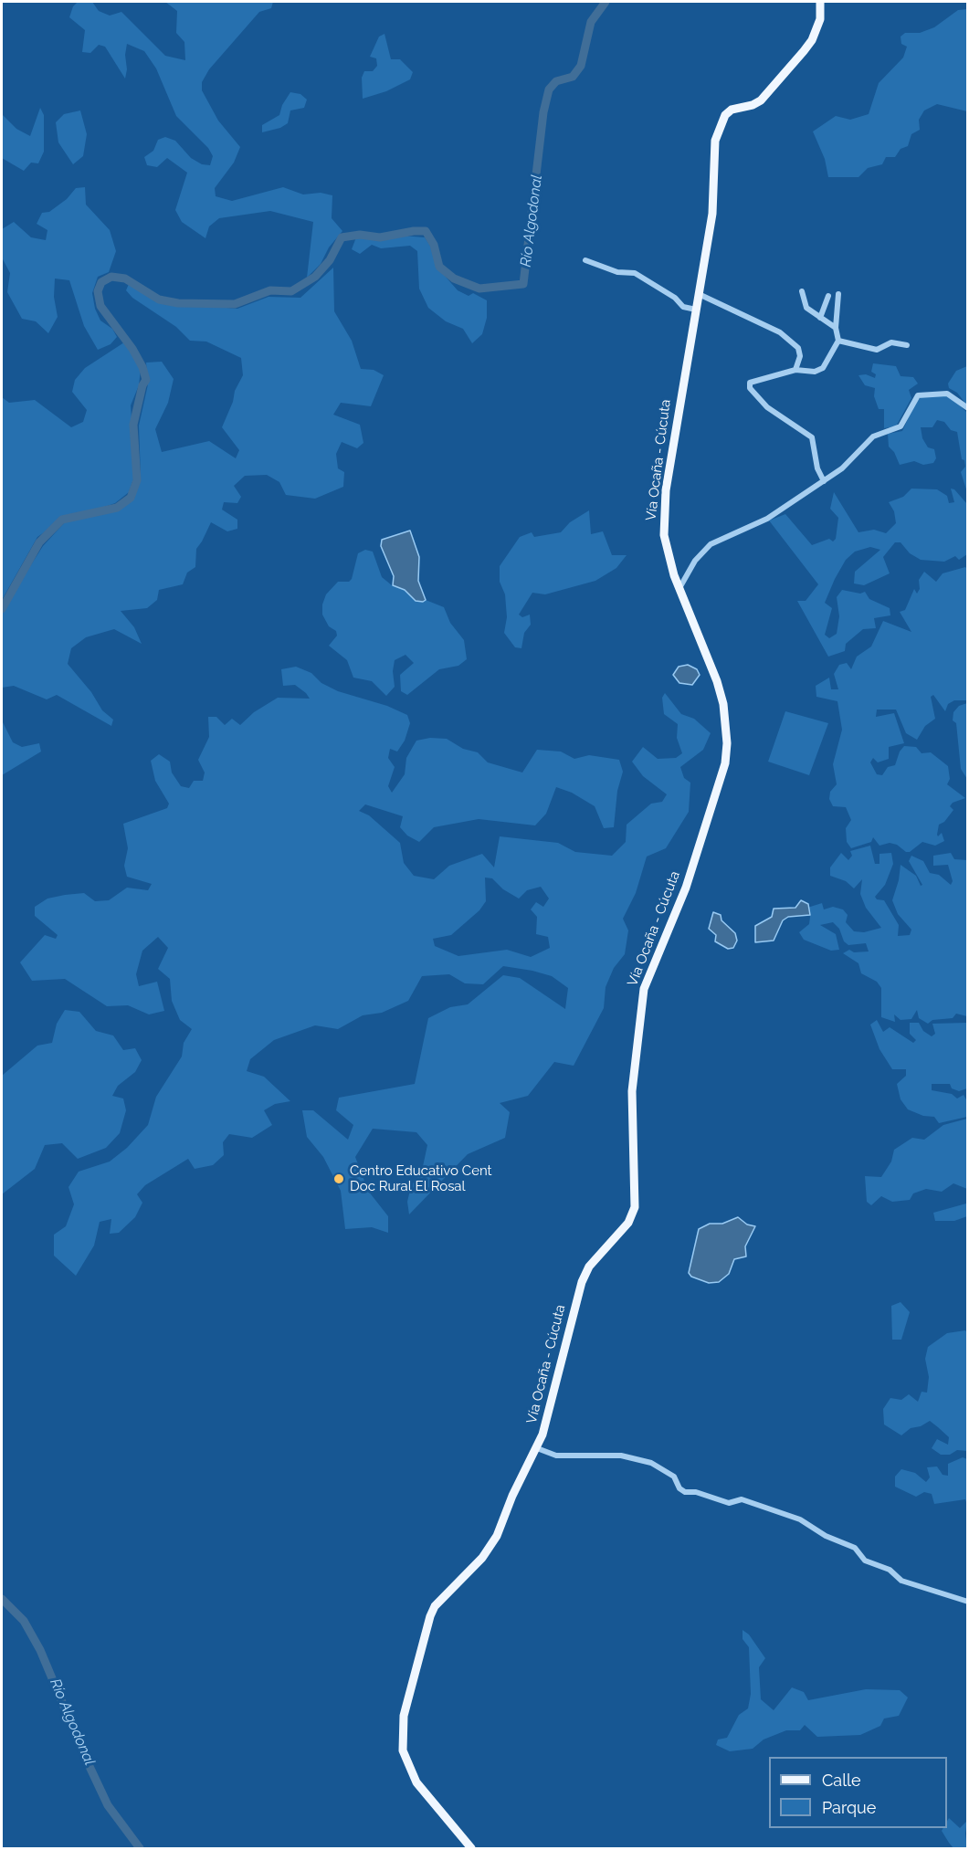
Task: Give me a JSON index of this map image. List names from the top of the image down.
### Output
{
  "streets": {
    "main road": ["Vía Ocaña - Cúcuta"]
  },
  "water": ["Río Algodonal"],
  "places": ["Centro Educativo Cent Doc Rural El Rosal"],
  "legend": ["Calle", "Parque"]
}
